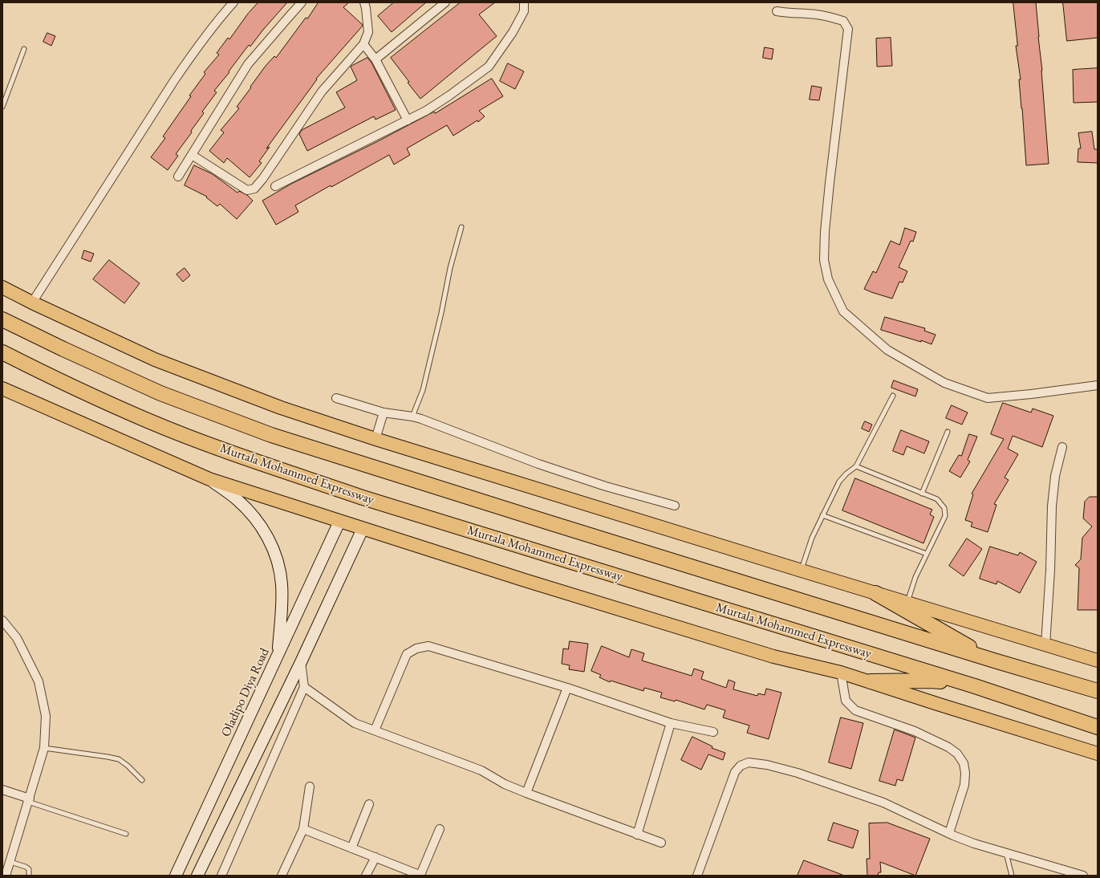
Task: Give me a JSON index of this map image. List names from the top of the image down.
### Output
{
  "streets": {
    "highway": ["Murtala Mohammed Expressway"],
    "main road": ["Oladipo Diya Road"]
  }
}
